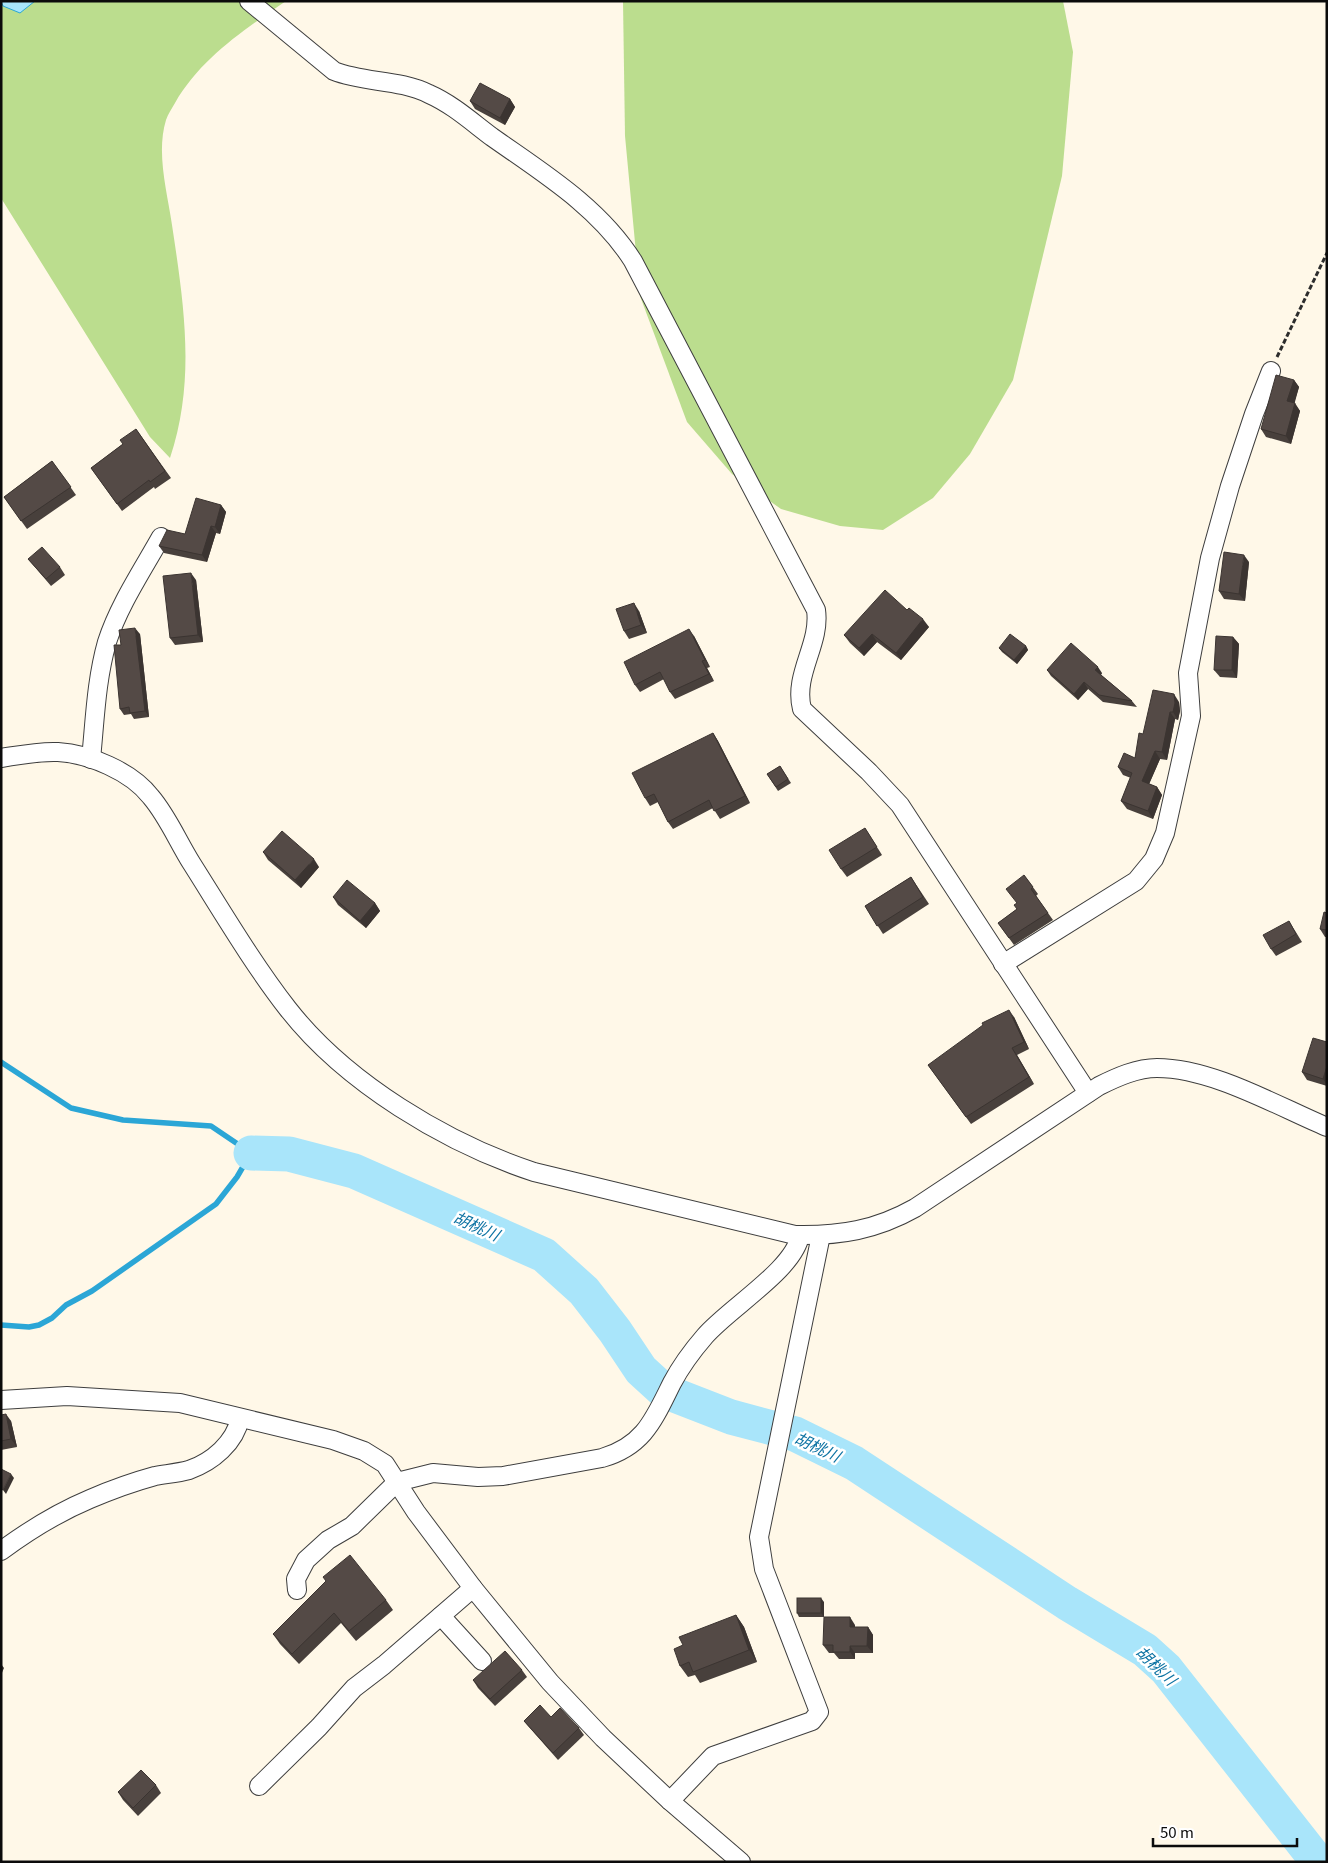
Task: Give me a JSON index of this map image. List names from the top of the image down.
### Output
{
  "water": ["胡桃川"],
  "scale_bar": "50 m"
}
